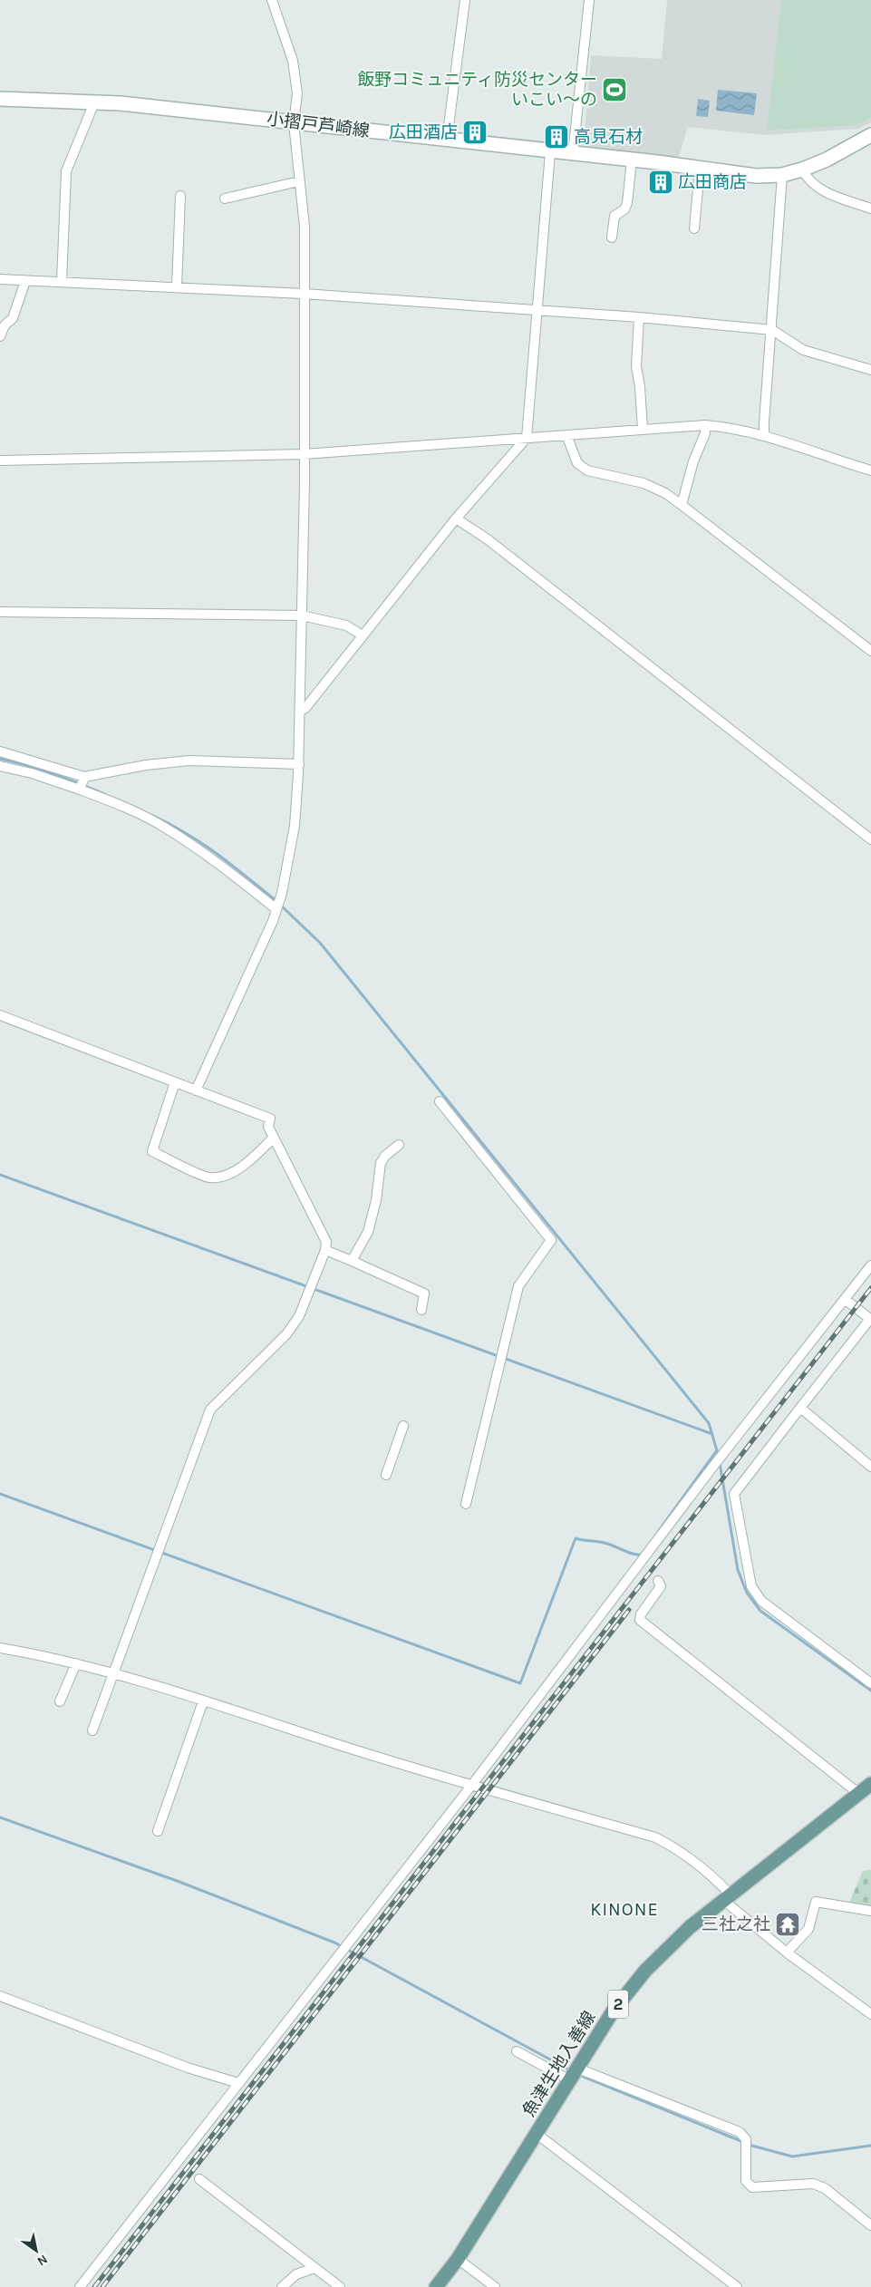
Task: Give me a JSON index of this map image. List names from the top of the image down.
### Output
{
  "streets": {
    "main road": ["小摺戸芦崎線", "2", "魚津生地入善線"]
  },
  "districts": ["KINONE"],
  "places": {
    "sports": ["飯野コミュニティ防災センター いこい～の"],
    "building": ["広田酒店", "高見石材", "広田商店"],
    "temple": ["三社之社"]
  },
  "north": "bottom right"
}
